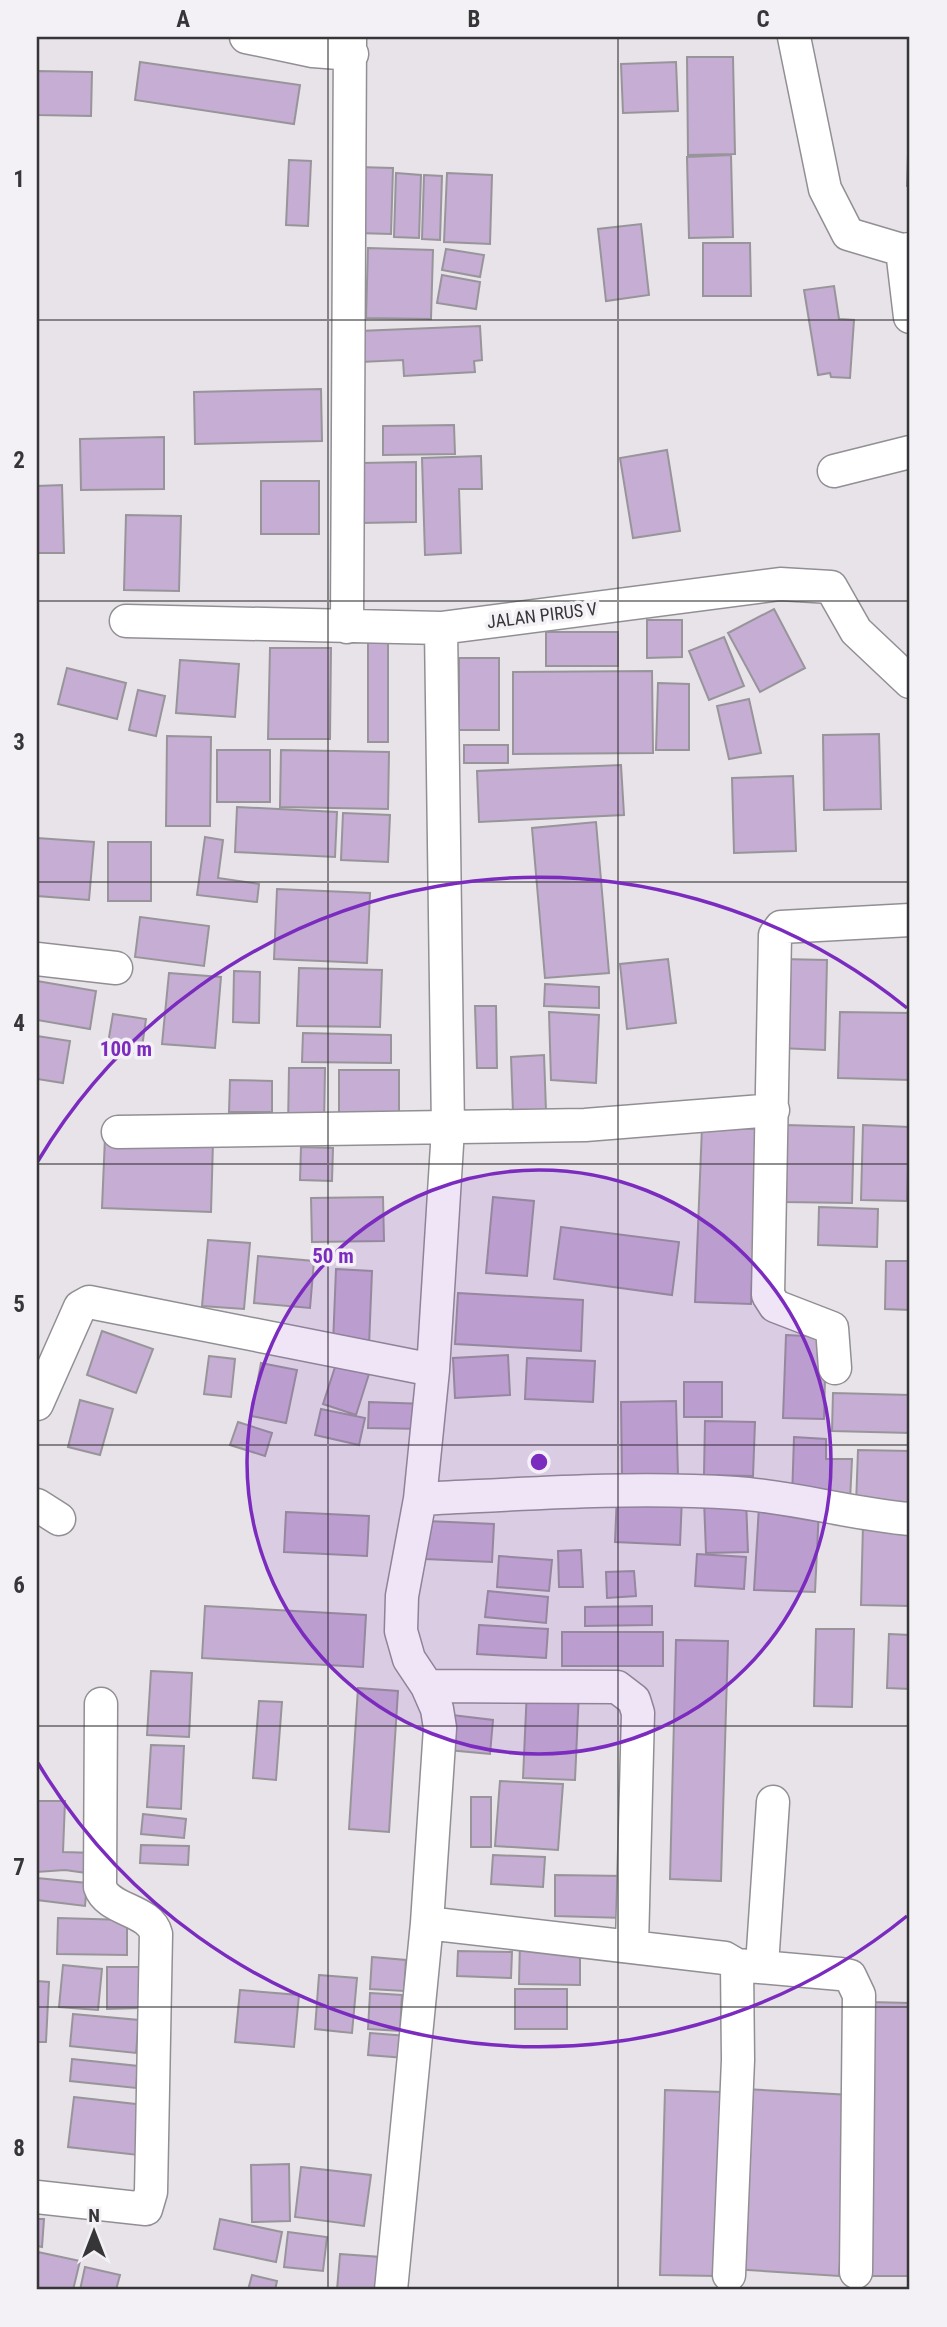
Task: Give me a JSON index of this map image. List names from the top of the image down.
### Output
{
  "streets": {
    "street": ["JALAN PIRUS V"]
  },
  "north": "top",
  "grid": {
    "columns": ["A", "B", "C"],
    "rows": [
      "1",
      "2",
      "3",
      "4",
      "5",
      "6",
      "7",
      "8"
    ]
  },
  "rings": ["100 m", "50 m"]
}
